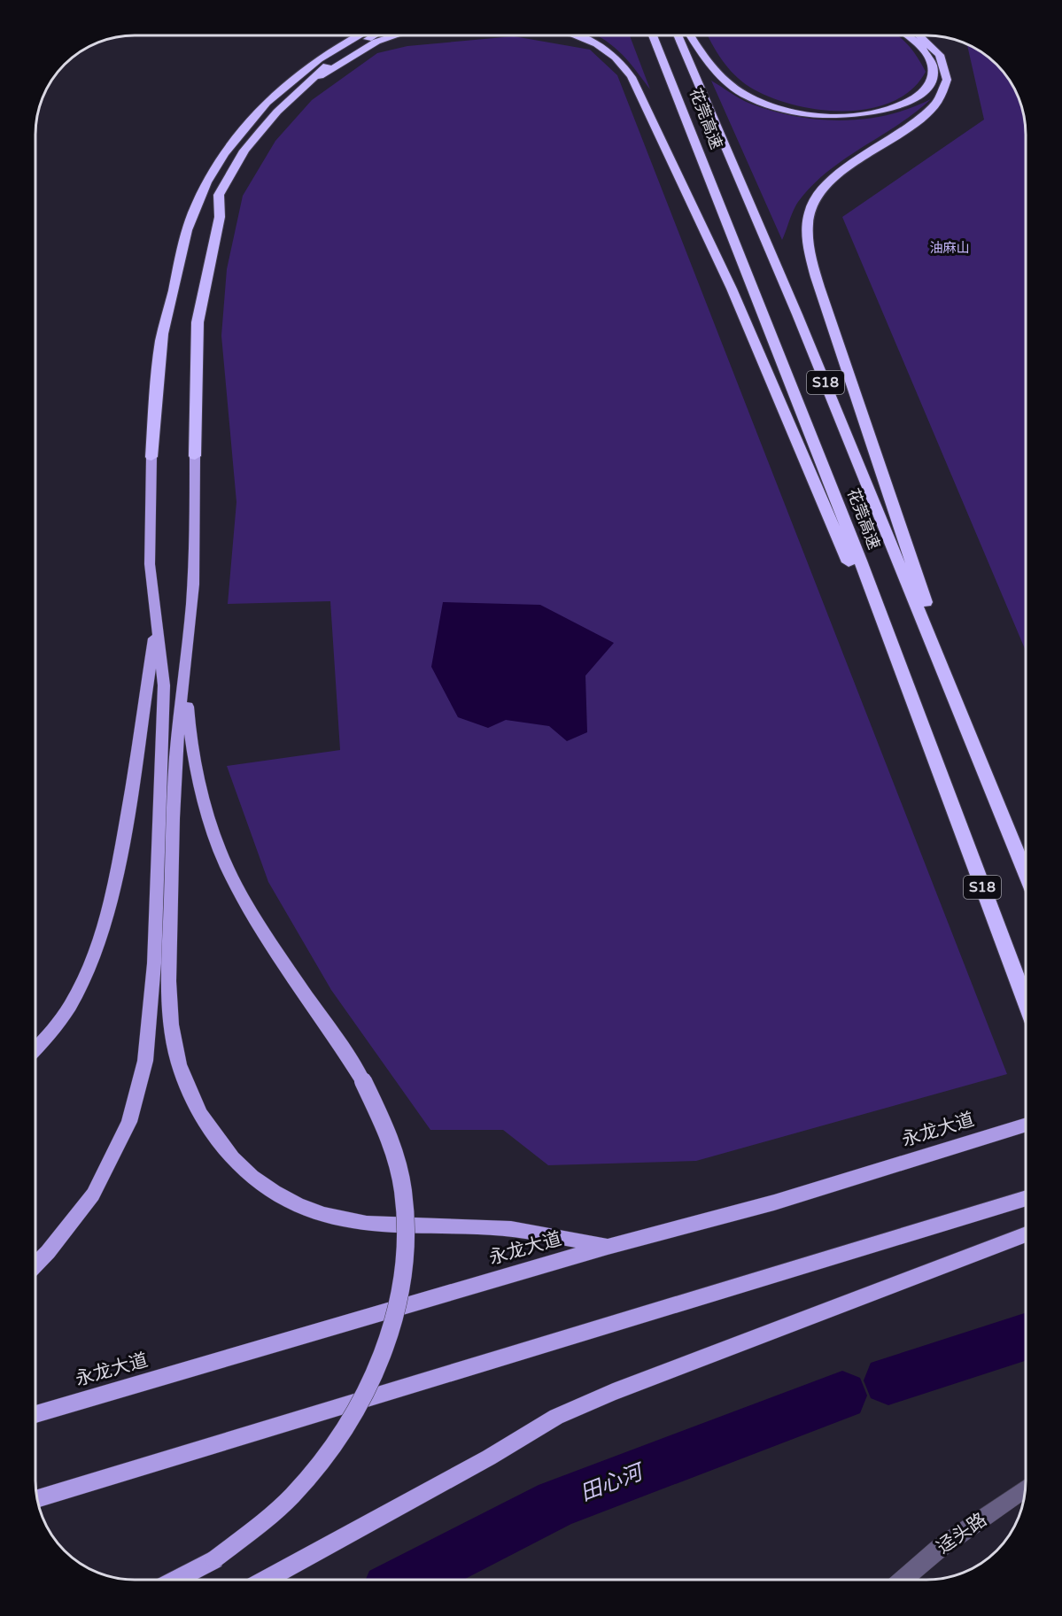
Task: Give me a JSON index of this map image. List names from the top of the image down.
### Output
{
  "streets": {
    "highway": ["花莞高速", "S18"],
    "main road": ["永龙大道"],
    "street": ["迳头路"]
  },
  "water": ["田心河"],
  "parks": ["油麻山"]
}
